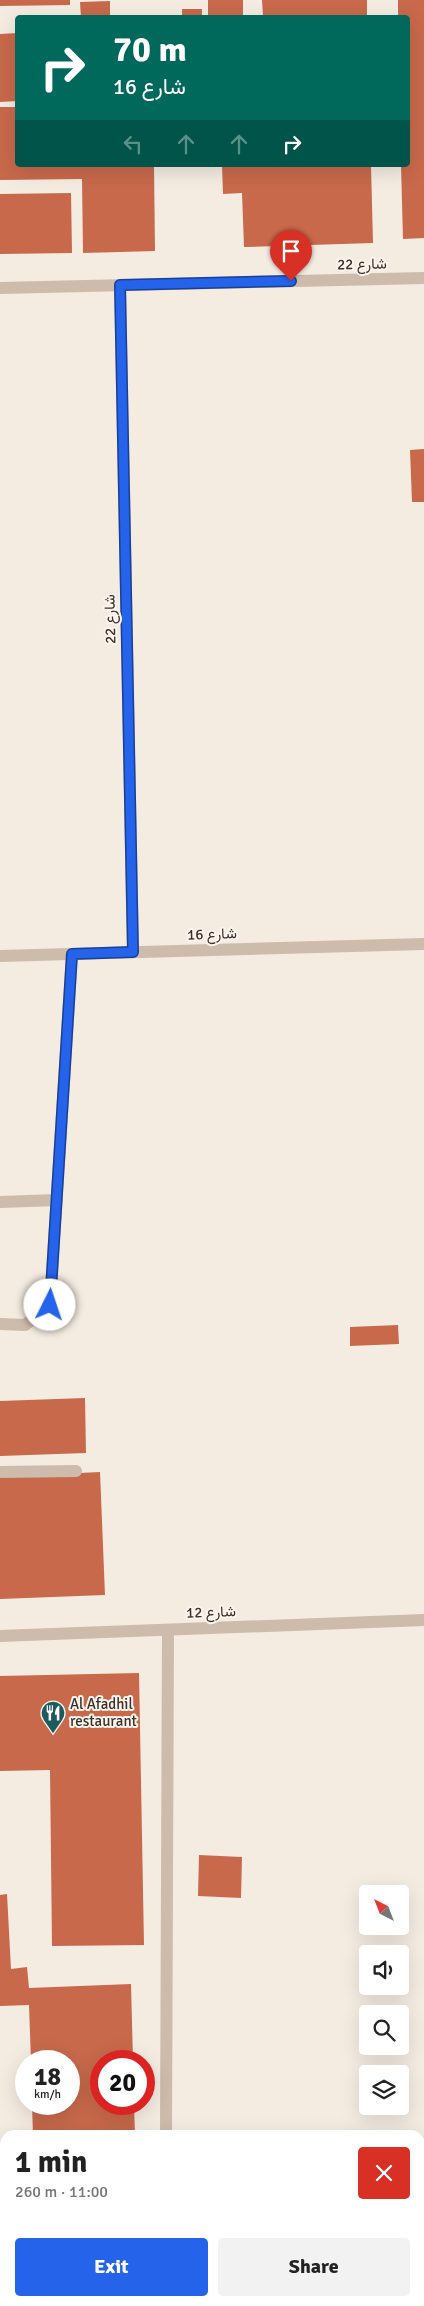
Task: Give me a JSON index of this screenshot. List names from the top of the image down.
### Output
{
  "streets": {
    "street": ["شارع 22", "شارع 16", "شارع 12"]
  },
  "crossings": [
    ["شارع 22", "شارع 16"]
  ],
  "places": {
    "restaurant": ["Al Afadhil restaurant"]
  },
  "north": "top left",
  "page": {
    "turn": ["70 m", "شارع 16"],
    "speed": "18 km/h",
    "limit": "20",
    "heading": ["1 min", "260 m · 11:00"],
    "buttons": ["Exit", "Share"]
  }
}
